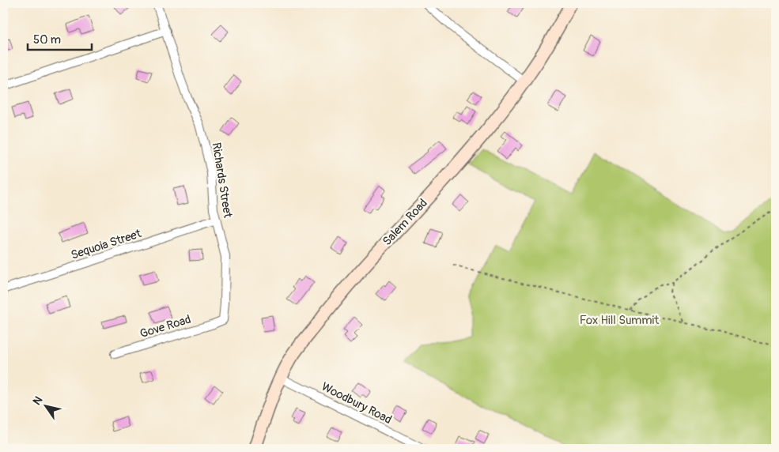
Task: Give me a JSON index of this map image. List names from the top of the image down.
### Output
{
  "streets": {
    "main road": ["Salem Road"],
    "street": [
      "Richards Street",
      "Sequoia Street",
      "Gove Road",
      "Woodbury Road"
    ]
  },
  "crossings": [
    ["Richards Street", "Sequoia Street"],
    ["Richards Street", "Gove Road"],
    ["Salem Road", "Woodbury Road"]
  ],
  "parks": ["Fox Hill Summit"],
  "scale_bar": "50 m",
  "north": "top left"
}
